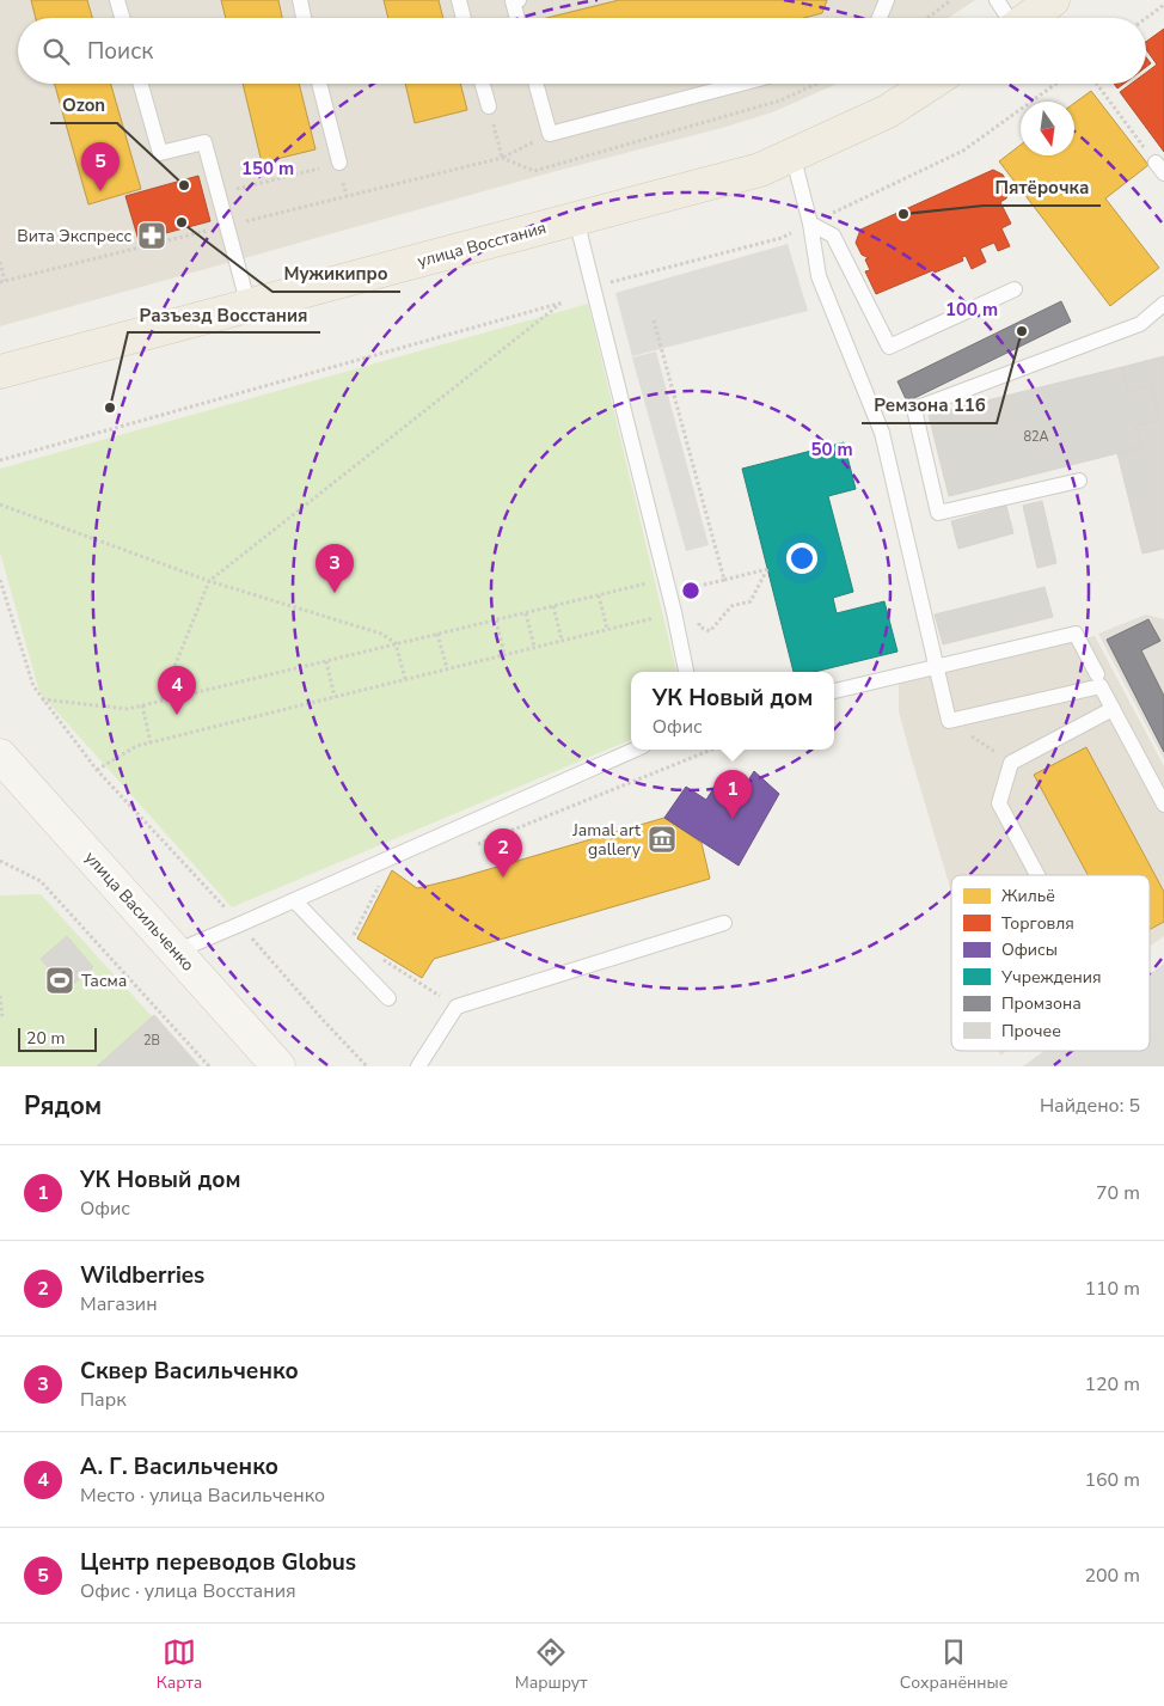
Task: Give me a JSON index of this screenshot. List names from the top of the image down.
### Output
{
  "streets": {
    "main road": ["улица Восстания", "улица Васильченко"]
  },
  "places": {
    "other": [
      "Ozon",
      "Пятёрочка",
      "Мужикипро",
      "Ремзона 116",
      "Разъезд Восстания"
    ],
    "pharmacy": ["Вита Экспресс"],
    "museum": ["Jamal art gallery"],
    "sports": ["Тасма"]
  },
  "house_numbers": ["82А", "2В"],
  "legend": [
    "Жильё",
    "Торговля",
    "Офисы",
    "Учреждения",
    "Промзона",
    "Прочее"
  ],
  "scale_bar": "20 m",
  "north": "bottom",
  "page": {
    "search": "Поиск",
    "pins": [
      "5",
      "3",
      "4",
      "1",
      "2"
    ],
    "popup": ["УК Новый дом", "Офис"],
    "scale": "20 m",
    "heading": ["Рядом", "Найдено: 5"],
    "list": [
      {
        "mark": "1",
        "name": "УК Новый дом",
        "note": "Офис",
        "value": "70 m"
      },
      {
        "mark": "2",
        "name": "Wildberries",
        "note": "Магазин",
        "value": "110 m"
      },
      {
        "mark": "3",
        "name": "Сквер Васильченко",
        "note": "Парк",
        "value": "120 m"
      },
      {
        "mark": "4",
        "name": "А. Г. Васильченко",
        "note": "Место · улица Васильченко",
        "value": "160 m"
      },
      {
        "mark": "5",
        "name": "Центр переводов Globus",
        "note": "Офис · улица Восстания",
        "value": "200 m"
      }
    ],
    "nav": ["Карта", "Маршрут", "Сохранённые"]
  },
  "rings": ["150 m", "100 m", "50 m"]
}
